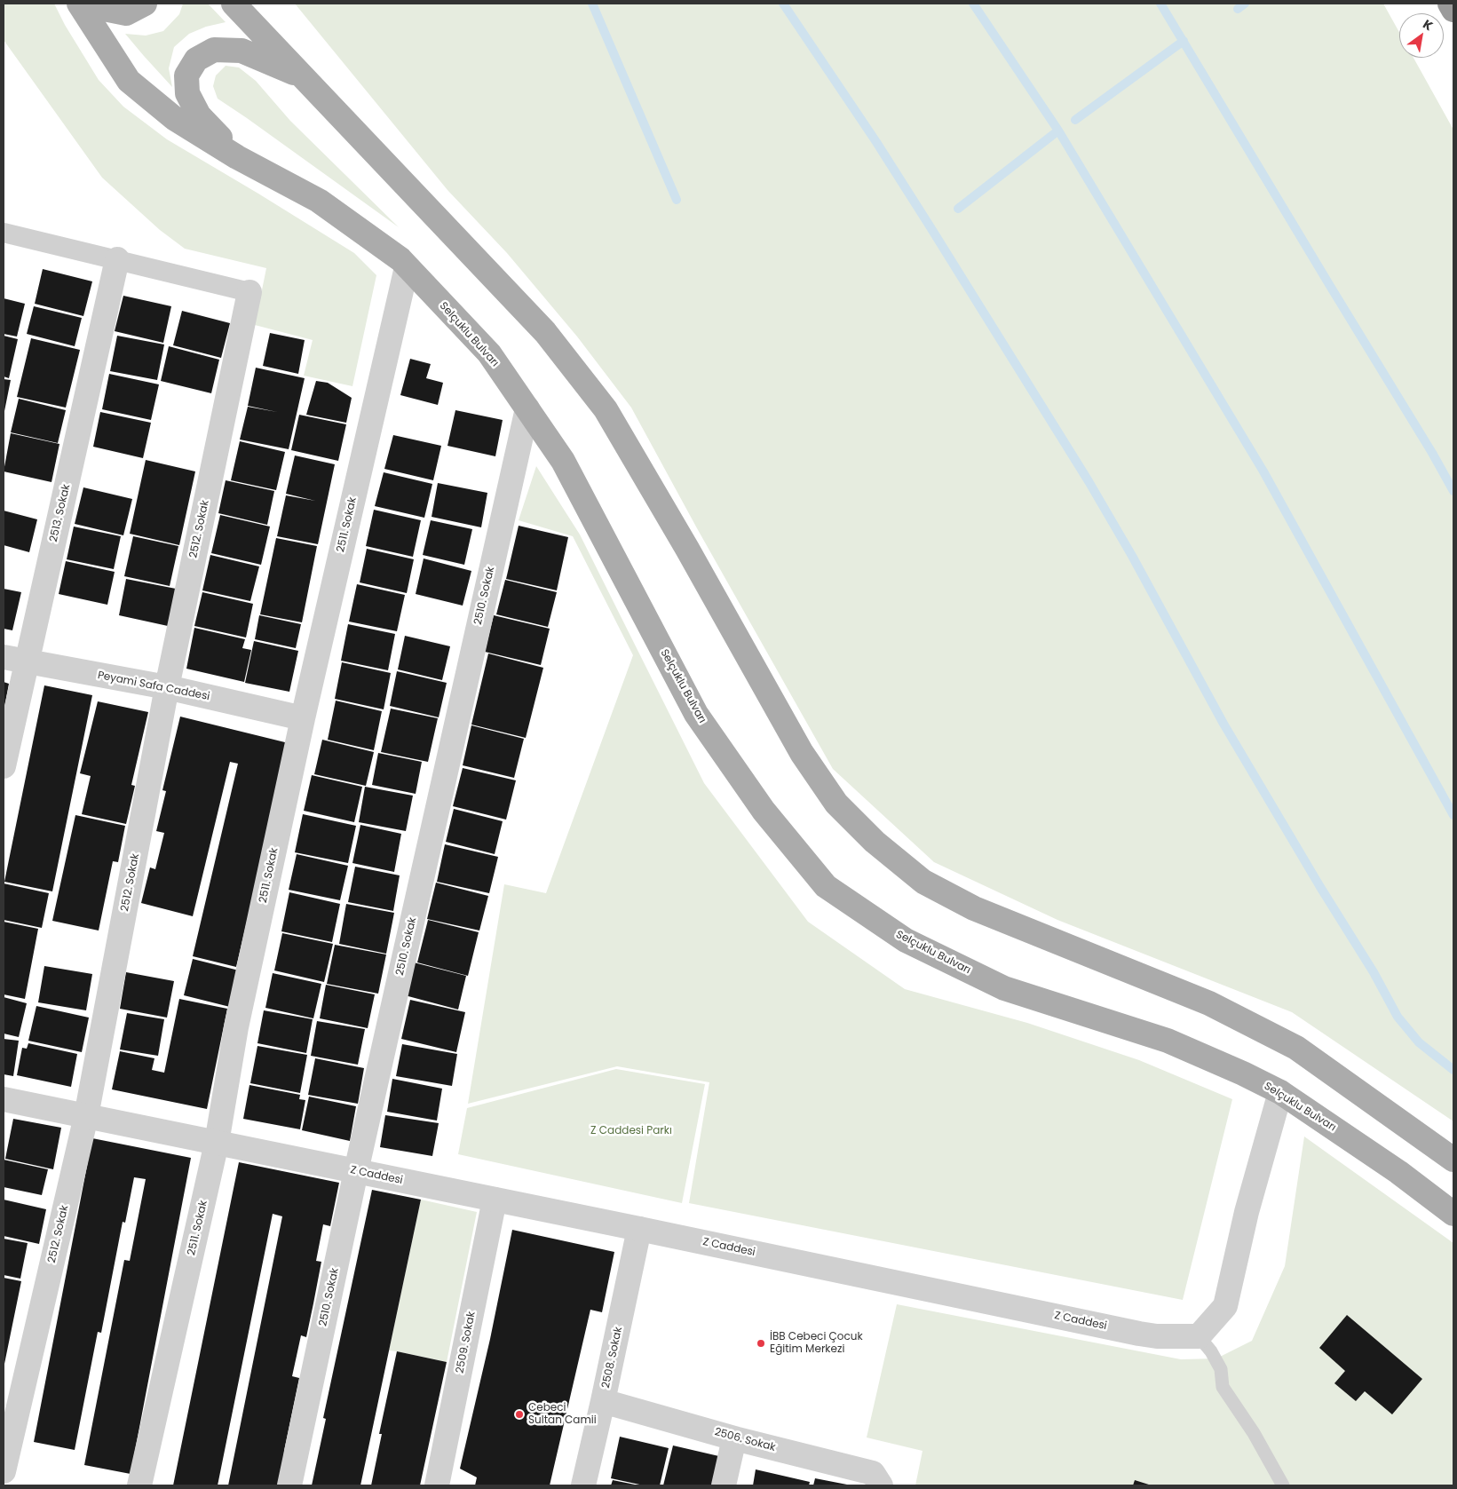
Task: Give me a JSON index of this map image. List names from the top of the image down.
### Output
{
  "streets": {
    "main road": ["Selçuklu Bulvarı"],
    "street": [
      "2513. Sokak",
      "2511. Sokak",
      "2512. Sokak",
      "2510. Sokak",
      "Peyami Safa Caddesi",
      "Z Caddesi",
      "2509. Sokak",
      "2508. Sokak",
      "2506. Sokak"
    ]
  },
  "crossings": [
    ["Selçuklu Bulvarı", "2511. Sokak"],
    ["Selçuklu Bulvarı", "2510. Sokak"],
    ["2513. Sokak", "Peyami Safa Caddesi"],
    ["2511. Sokak", "Peyami Safa Caddesi"],
    ["2511. Sokak", "Z Caddesi"],
    ["2512. Sokak", "Peyami Safa Caddesi"],
    ["2512. Sokak", "Z Caddesi"],
    ["2510. Sokak", "Z Caddesi"],
    ["Z Caddesi", "2509. Sokak"],
    ["Z Caddesi", "2508. Sokak"],
    ["2508. Sokak", "2506. Sokak"]
  ],
  "parks": ["Z Caddesi Parkı"],
  "places": ["İBB Cebeci Çocuk Eğitim Merkezi", "Cebeci Sultan Camii"],
  "north": "top right"
}
